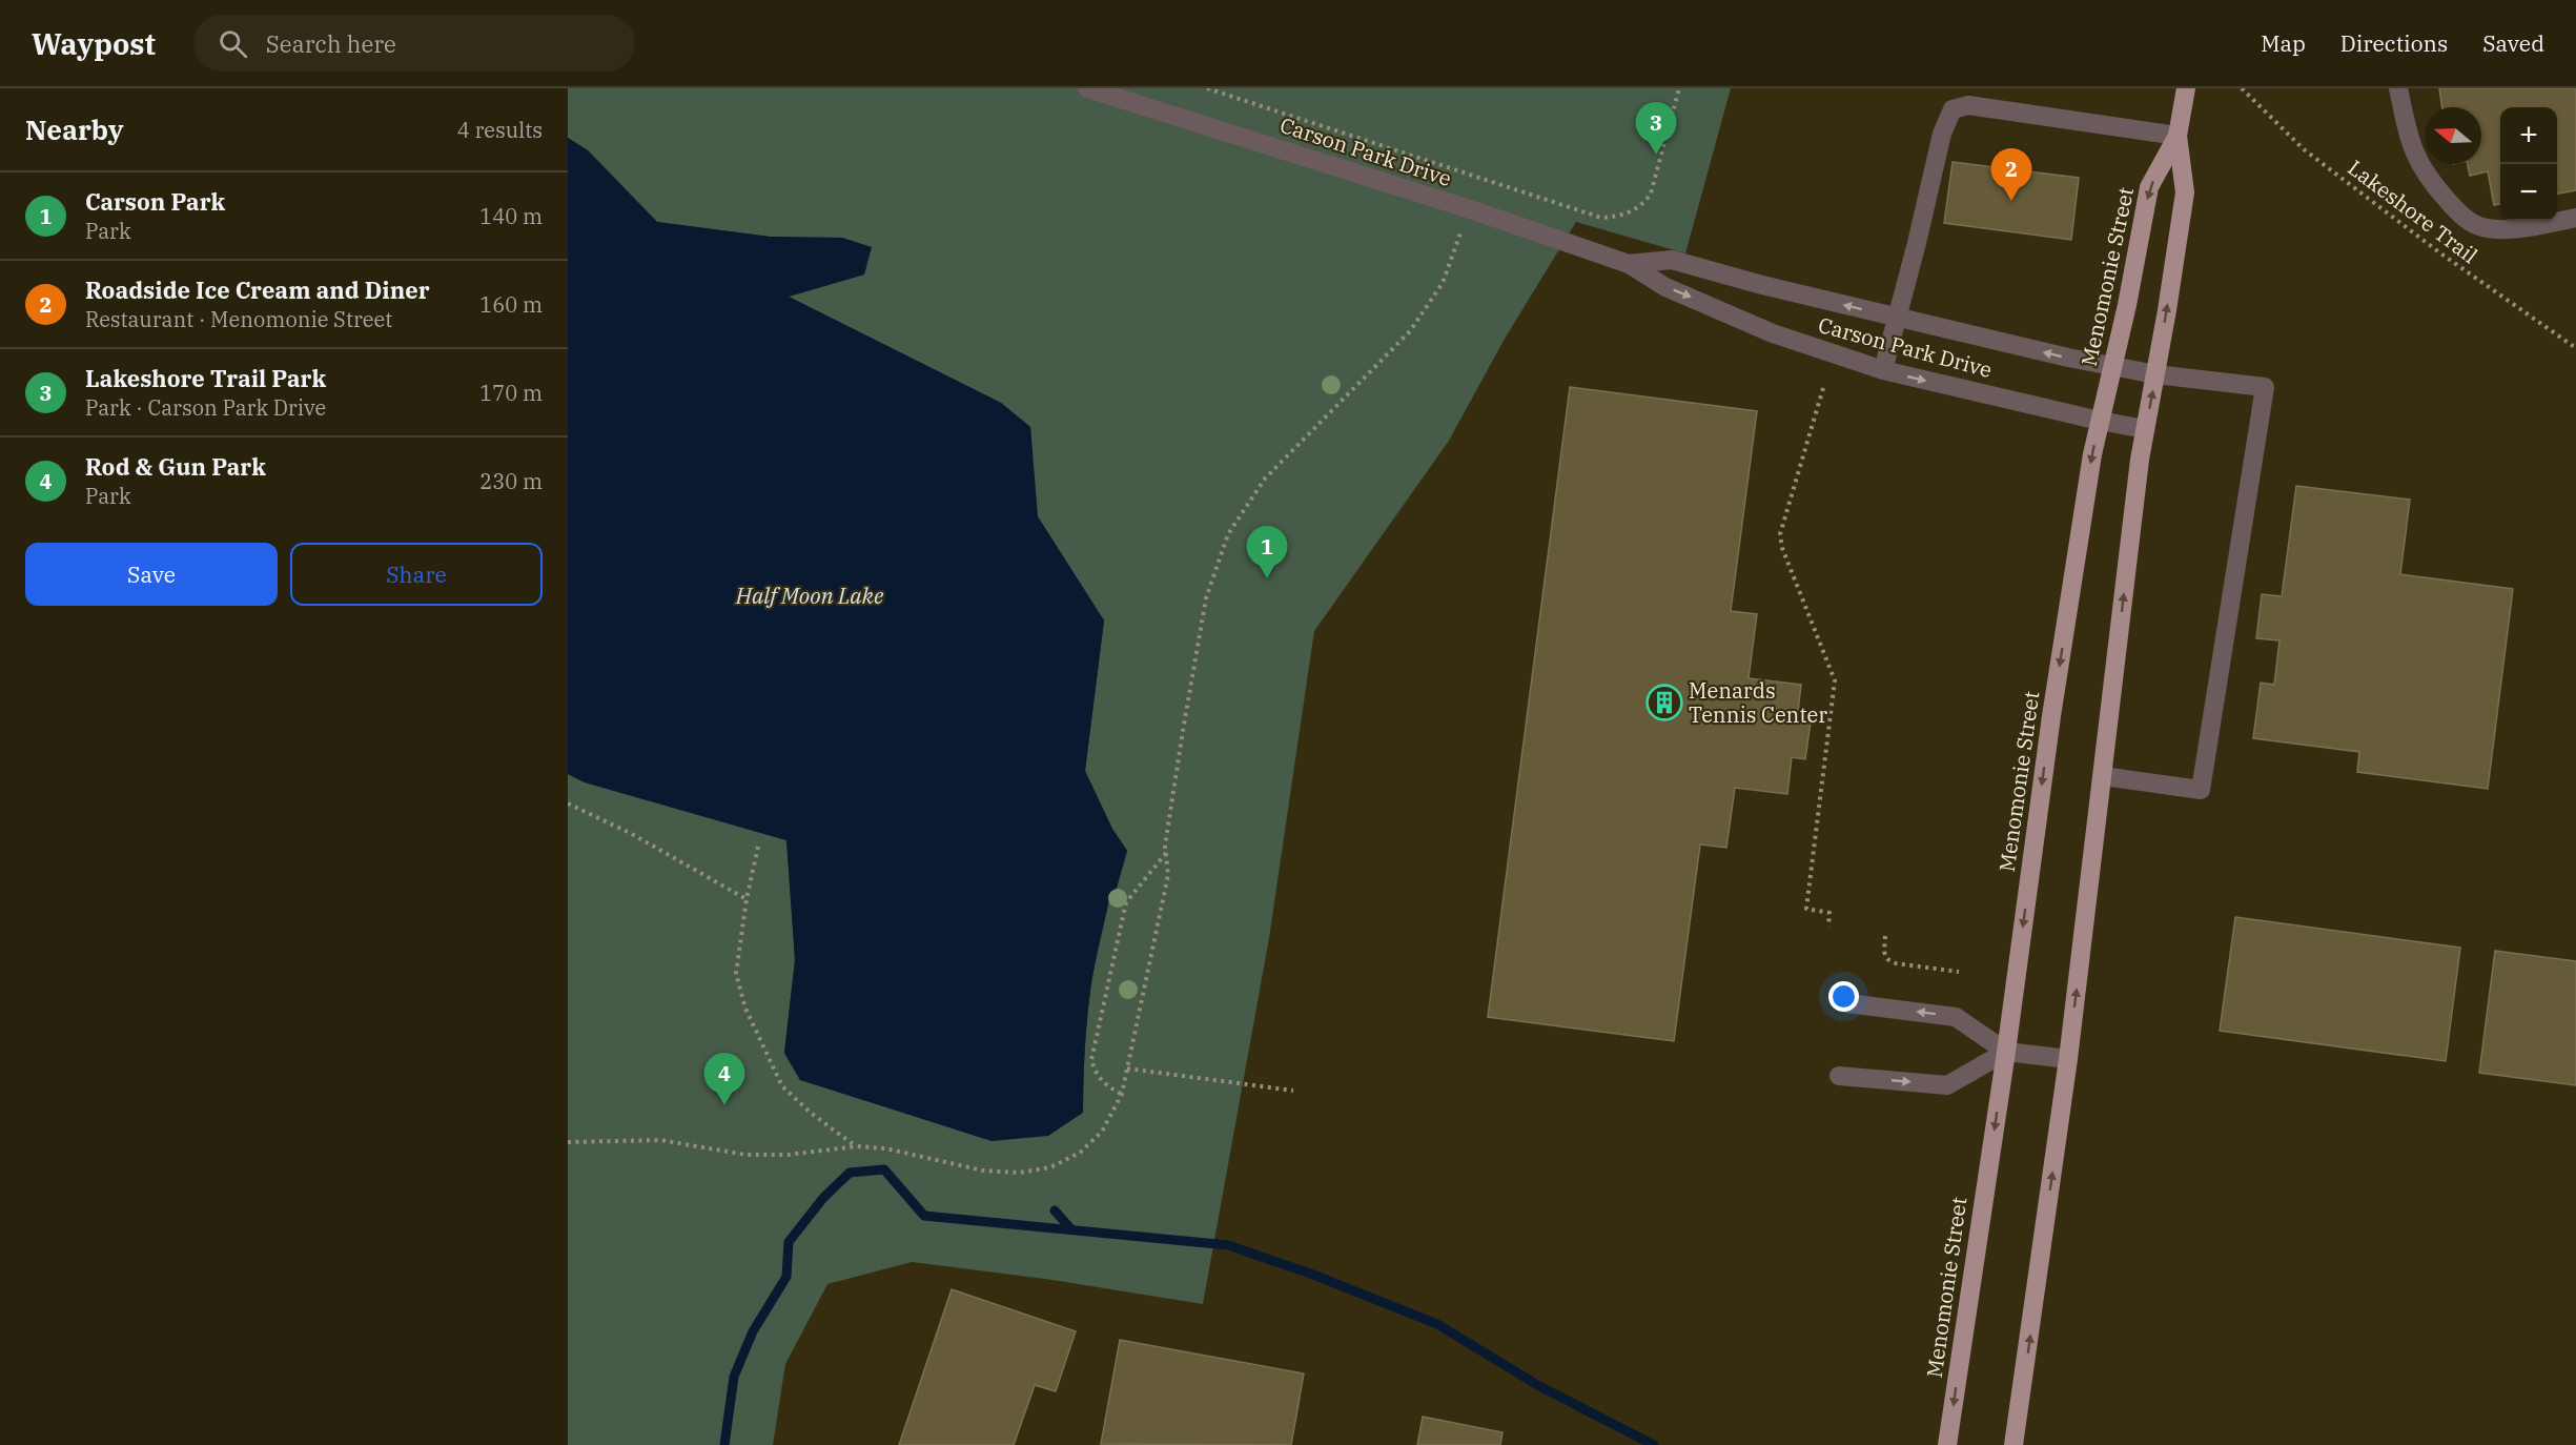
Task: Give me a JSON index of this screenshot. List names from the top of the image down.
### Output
{
  "streets": {
    "main road": ["Menomonie Street"],
    "street": ["Carson Park Drive"],
    "path": ["Lakeshore Trail"]
  },
  "crossings": [
    ["Carson Park Drive", "Menomonie Street"]
  ],
  "water": ["Half Moon Lake"],
  "places": {
    "building": ["Menards Tennis Center"]
  },
  "north": "left",
  "page": {
    "header": "Waypost",
    "search": "Search here",
    "nav": ["Map", "Directions", "Saved"],
    "heading": ["Nearby", "4 results"],
    "pins": [
      "3",
      "2",
      "1",
      "4"
    ],
    "map_buttons": ["+", "−"],
    "list": [
      {
        "mark": "1",
        "name": "Carson Park",
        "note": "Park",
        "value": "140 m"
      },
      {
        "mark": "2",
        "name": "Roadside Ice Cream and Diner",
        "note": "Restaurant · Menomonie Street",
        "value": "160 m"
      },
      {
        "mark": "3",
        "name": "Lakeshore Trail Park",
        "note": "Park · Carson Park Drive",
        "value": "170 m"
      },
      {
        "mark": "4",
        "name": "Rod & Gun Park",
        "note": "Park",
        "value": "230 m"
      }
    ],
    "buttons": ["Save", "Share"]
  }
}
